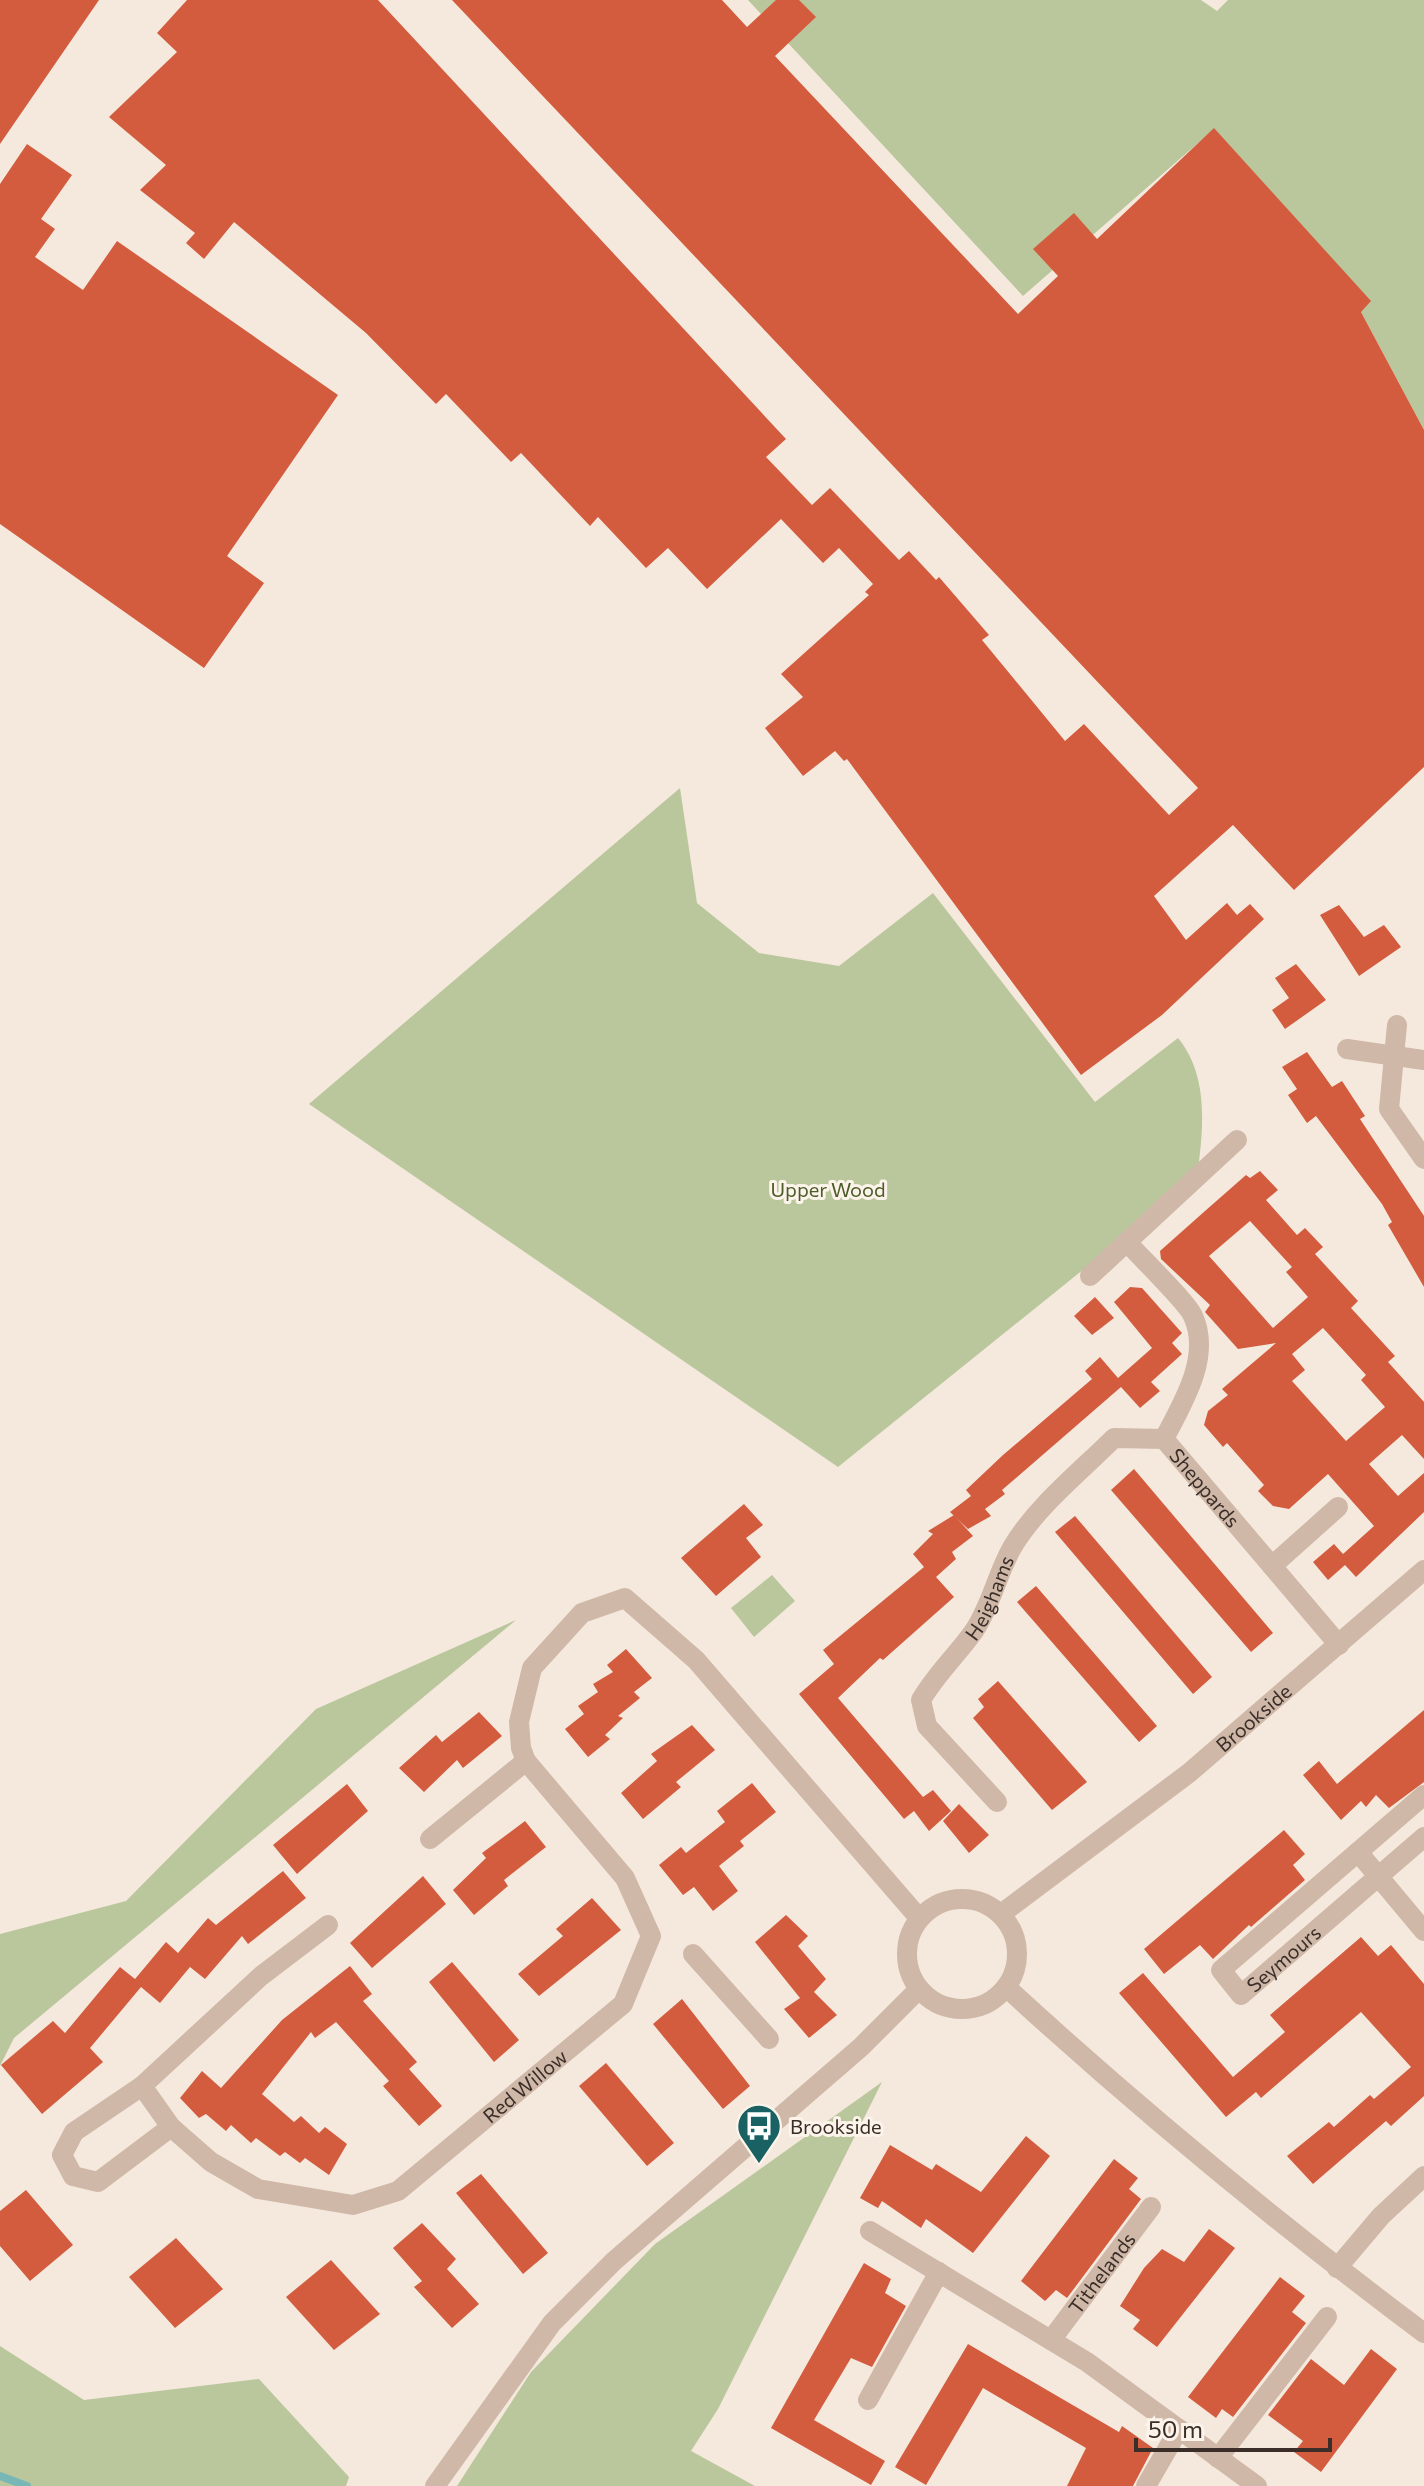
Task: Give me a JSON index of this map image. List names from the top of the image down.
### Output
{
  "streets": {
    "street": [
      "Sheppards",
      "Heighams",
      "Brookside",
      "Seymours",
      "Red Willow",
      "Tithelands"
    ]
  },
  "crossings": [
    ["Sheppards", "Heighams"],
    ["Sheppards", "Brookside"]
  ],
  "parks": ["Upper Wood"],
  "places": {
    "bus stop": ["Brookside"]
  },
  "scale_bar": "50 m"
}
